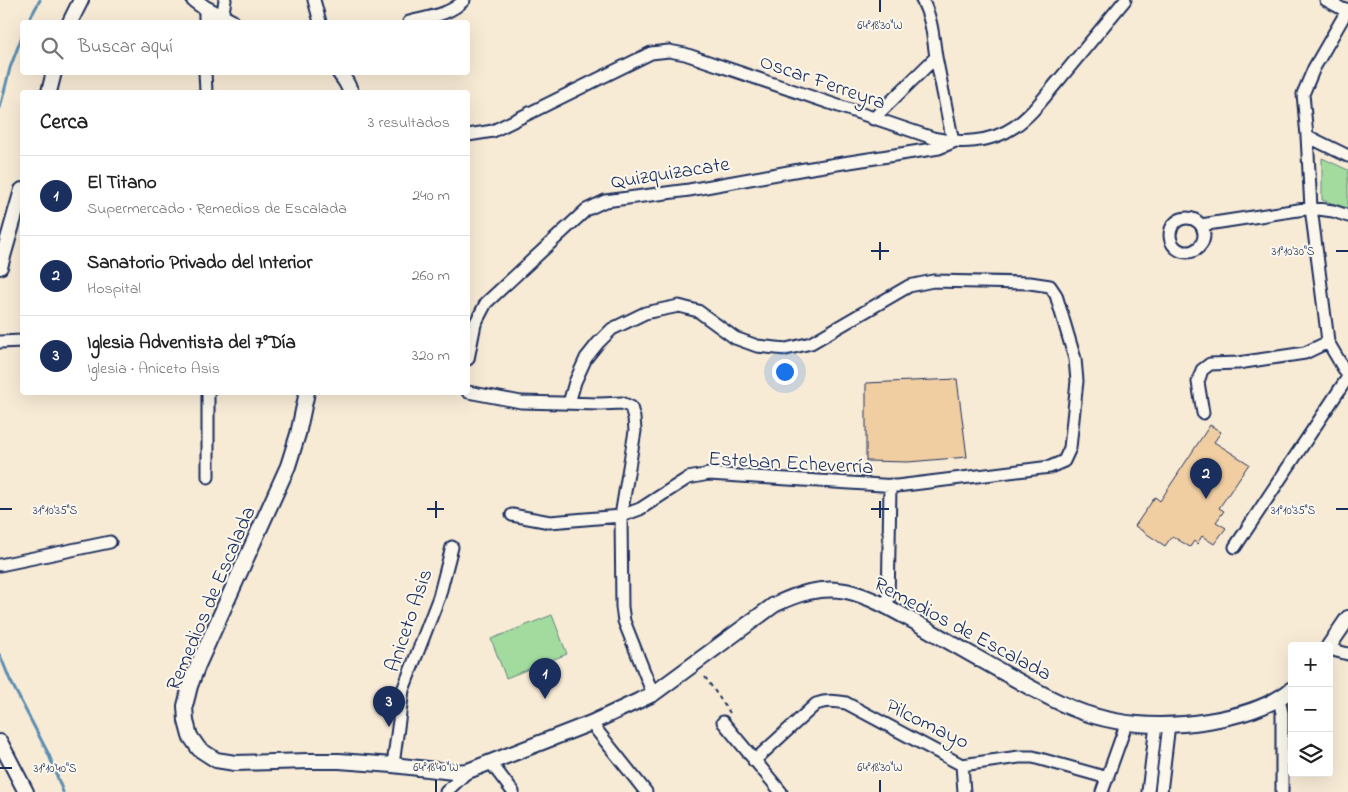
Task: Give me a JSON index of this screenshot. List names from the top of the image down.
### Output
{
  "streets": {
    "main road": ["Remedios de Escalada"],
    "street": [
      "Oscar Ferreyra",
      "Quizquizacate",
      "Esteban Echeverría",
      "Aniceto Asis",
      "Pilcomayo"
    ]
  },
  "crossings": [
    ["Oscar Ferreyra", "Quizquizacate"],
    ["Remedios de Escalada", "Aniceto Asis"]
  ],
  "page": {
    "search": "Buscar aquí",
    "heading": ["Cerca", "3 resultados"],
    "list": [
      {
        "mark": "1",
        "name": "El Titano",
        "note": "Supermercado · Remedios de Escalada",
        "value": "240 m"
      },
      {
        "mark": "2",
        "name": "Sanatorio Privado del Interior",
        "note": "Hospital",
        "value": "260 m"
      },
      {
        "mark": "3",
        "name": "Iglesia Adventista del 7°Día",
        "note": "Iglesia · Aniceto Asis",
        "value": "320 m"
      }
    ],
    "pins": ["2", "1", "3"],
    "map_buttons": ["+", "−"]
  },
  "coordinates": [
    "64°18'30\"W",
    "31°10'30\"S",
    "31°10'35\"S",
    "64°18'40\"W",
    "31°10'40\"S"
  ]
}
